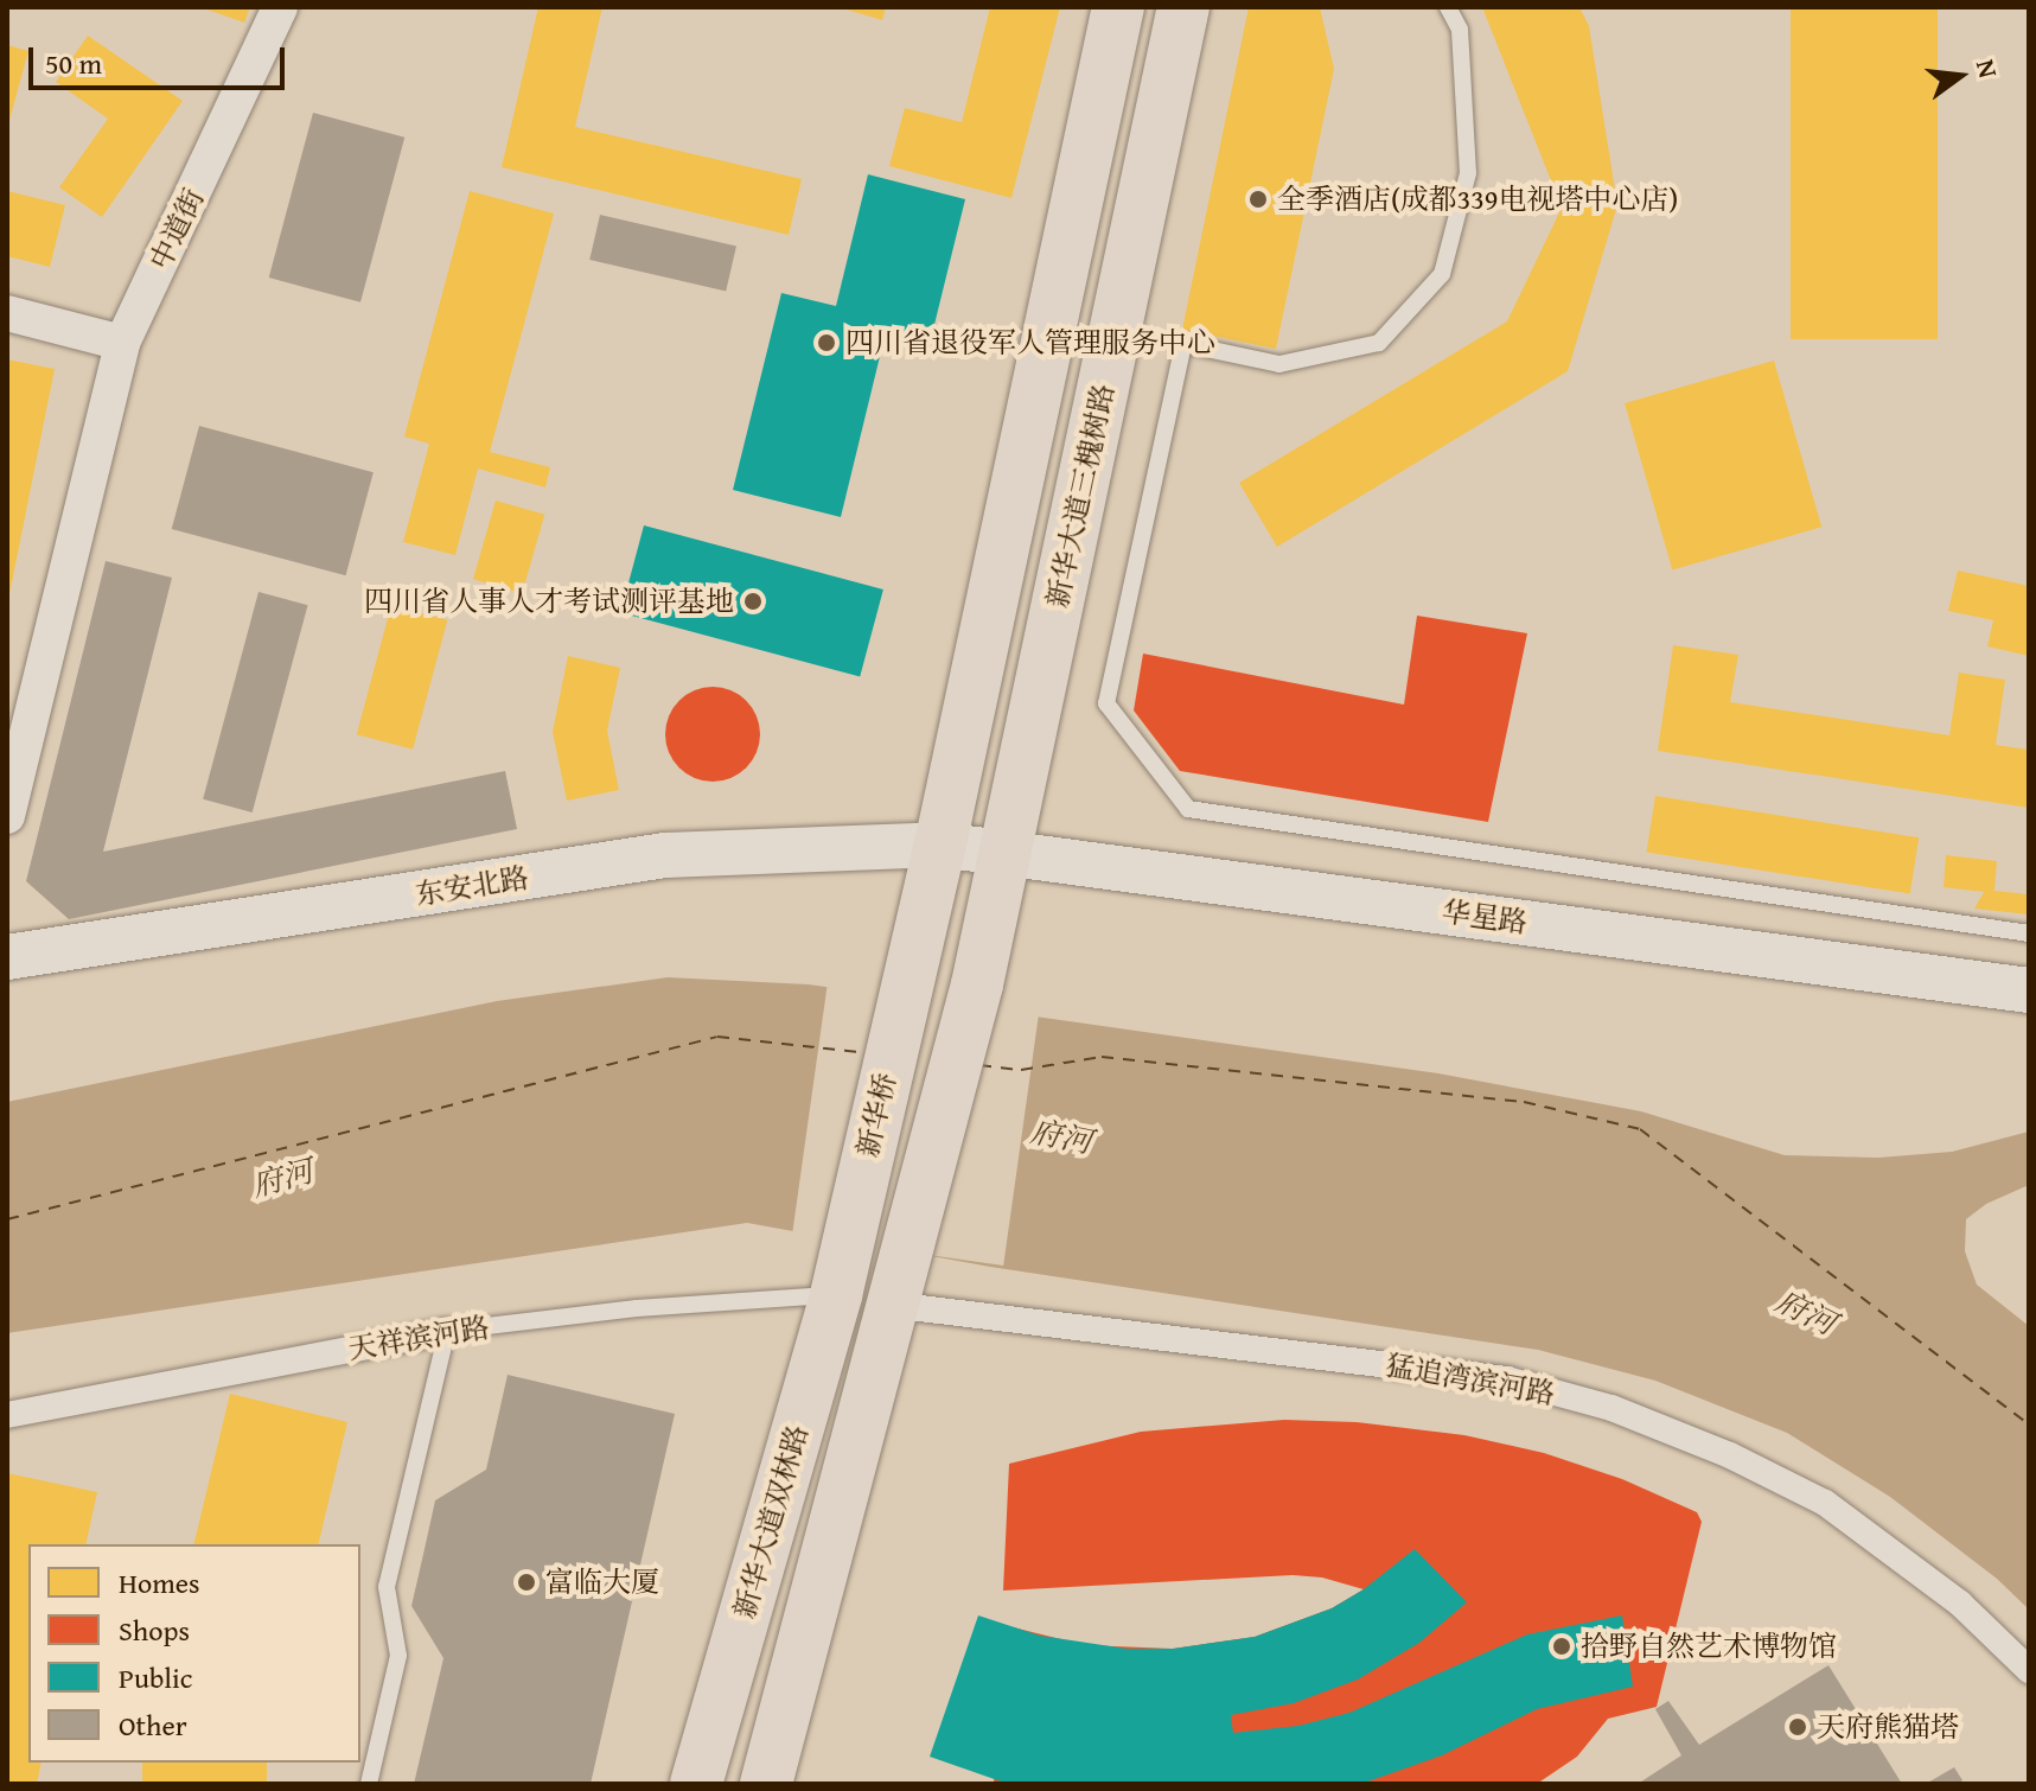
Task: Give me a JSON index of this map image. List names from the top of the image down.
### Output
{
  "streets": {
    "main road": ["新华大道三槐树路", "新华桥", "新华大道双林路"],
    "street": [
      "中道街",
      "东安北路",
      "华星路",
      "天祥滨河路",
      "猛追湾滨河路"
    ]
  },
  "crossings": [
    ["新华大道三槐树路", "华星路"],
    ["新华大道三槐树路", "猛追湾滨河路"],
    ["新华大道三槐树路", "新华大道双林路"],
    ["东安北路", "华星路"],
    ["东安北路", "新华桥"],
    ["华星路", "新华桥"],
    ["新华桥", "天祥滨河路"],
    ["新华桥", "新华大道双林路"],
    ["天祥滨河路", "新华大道双林路"],
    ["猛追湾滨河路", "新华大道双林路"]
  ],
  "water": ["府河"],
  "places": [
    "全季酒店(成都339电视塔中心店)",
    "四川省退役军人管理服务中心",
    "四川省人事人才考试测评基地",
    "富临大厦",
    "拾野自然艺术博物馆",
    "天府熊猫塔"
  ],
  "legend": [
    "Homes",
    "Shops",
    "Public",
    "Other"
  ],
  "scale_bar": "50 m",
  "north": "right"
}
